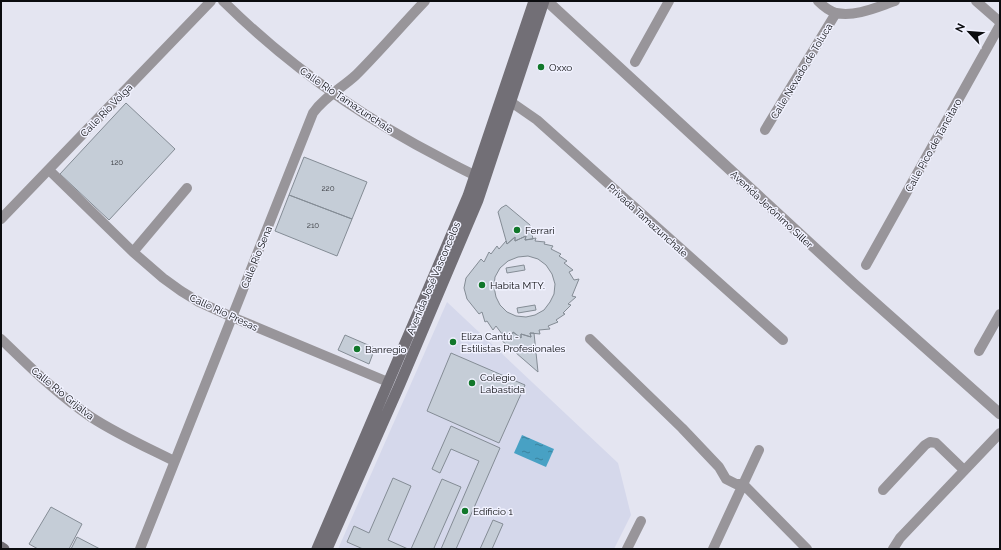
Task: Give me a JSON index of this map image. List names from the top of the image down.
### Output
{
  "streets": {
    "main road": ["Avenida José Vasconcelos"],
    "street": [
      "Calle Nevado de Toluca",
      "Calle Río Tamazunchale",
      "Calle Río Volga",
      "Calle Pico de Tancitaro",
      "Avenida Jerónimo Siller",
      "Privada Tamazunchale",
      "Calle Río Sena",
      "Calle Río Presas",
      "Calle Río Grijalva"
    ]
  },
  "crossings": [
    ["Calle Río Tamazunchale", "Calle Río Sena"],
    ["Calle Río Tamazunchale", "Avenida José Vasconcelos"],
    ["Calle Río Volga", "Calle Río Presas"],
    ["Privada Tamazunchale", "Avenida José Vasconcelos"],
    ["Calle Río Sena", "Calle Río Presas"],
    ["Calle Río Sena", "Calle Río Grijalva"],
    ["Avenida José Vasconcelos", "Calle Río Presas"]
  ],
  "places": [
    "Oxxo",
    "Ferrari",
    "Habita MTY.",
    "Eliza Cantú - Estilistas Profesionales",
    "Banregio",
    "Colegio Labastida",
    "Edificio 1"
  ],
  "house_numbers": ["120", "220", "210"],
  "north": "top left"
}
